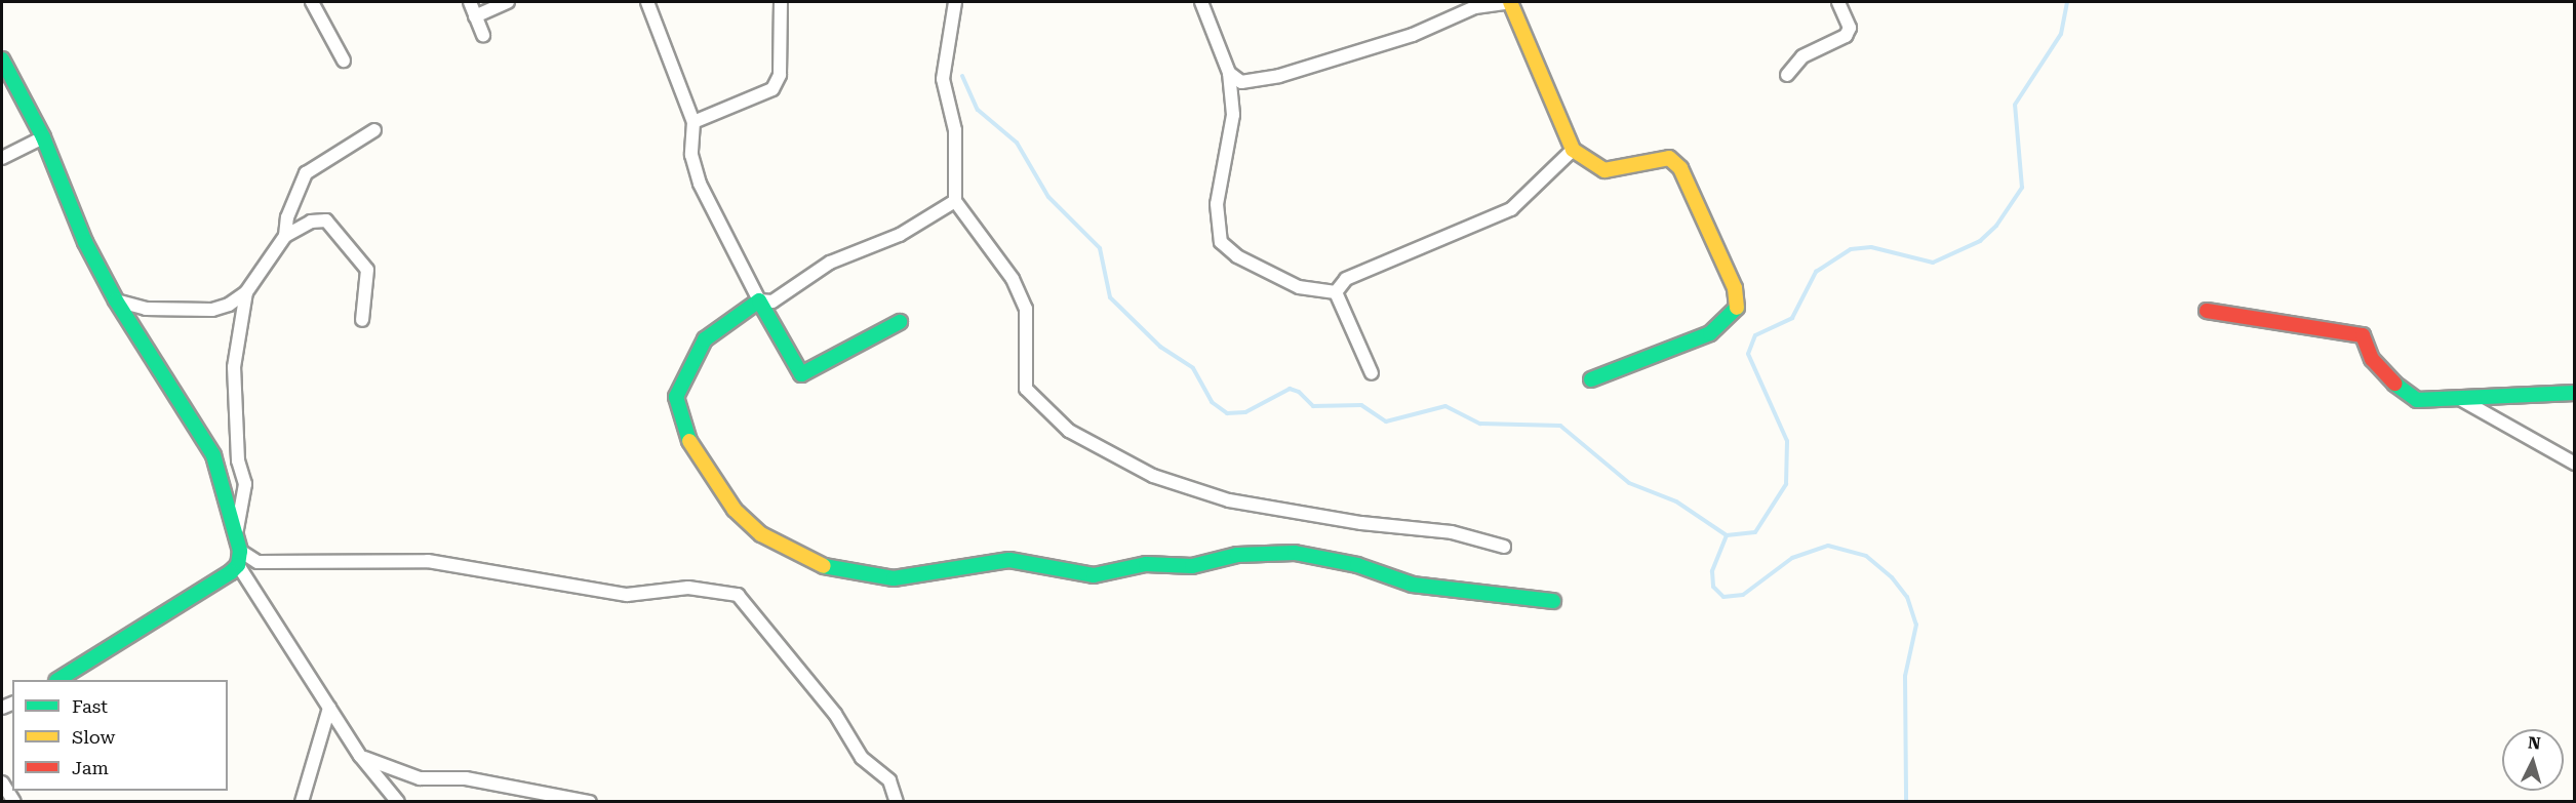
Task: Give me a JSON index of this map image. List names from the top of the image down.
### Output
{
  "legend": ["Fast", "Slow", "Jam"],
  "north": "top"
}
